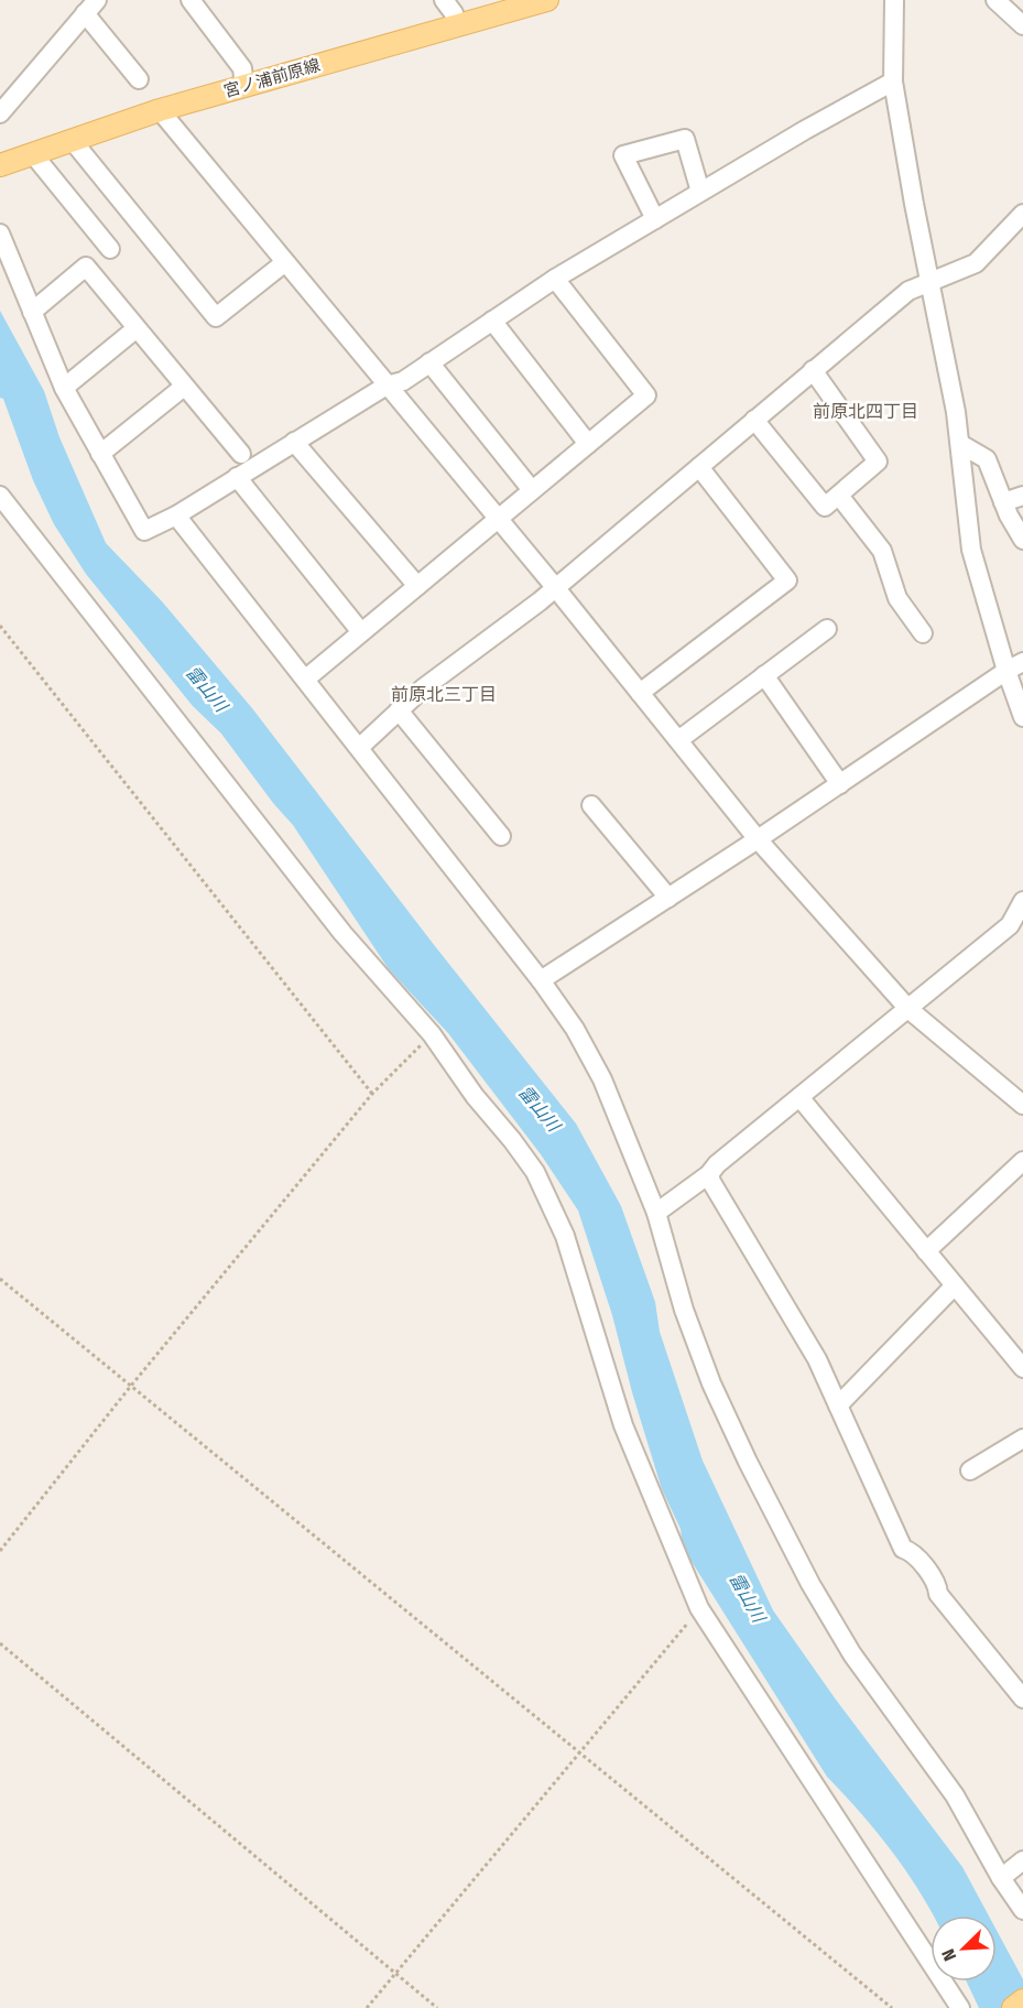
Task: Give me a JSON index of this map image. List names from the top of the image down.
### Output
{
  "streets": {
    "main road": ["宮ノ浦前原線"]
  },
  "districts": ["前原北四丁目", "前原北三丁目"],
  "water": ["雷山川"],
  "north": "bottom left"
}
